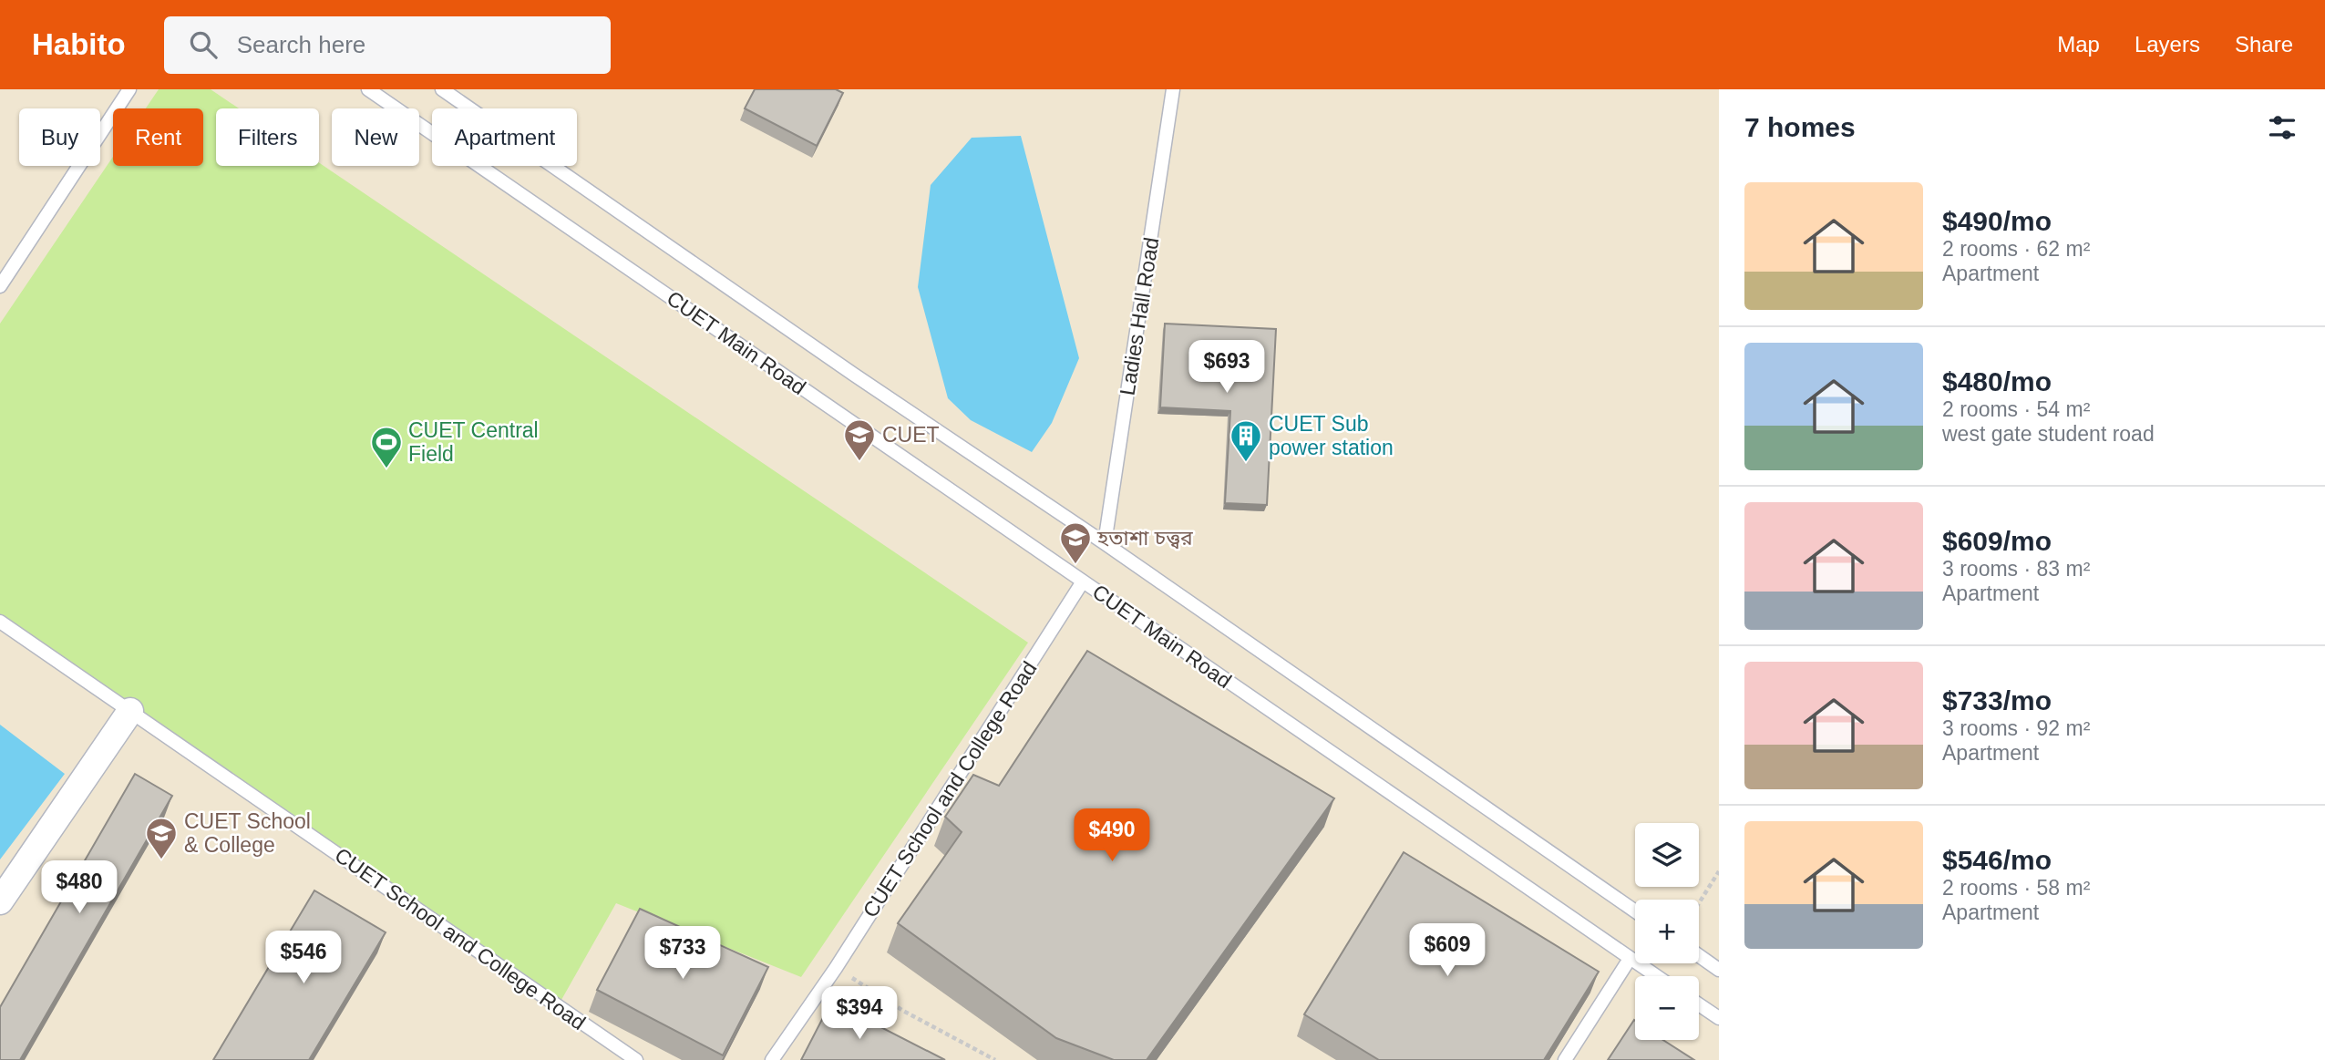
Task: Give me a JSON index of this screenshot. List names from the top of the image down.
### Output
{
  "streets": {
    "lane": ["Ladies Hall Road", "CUET Main Road", "CUET School and College Road"]
  },
  "crossings": [
    ["Ladies Hall Road", "CUET Main Road"],
    ["CUET Main Road", "CUET School and College Road"]
  ],
  "places": {
    "school or university": ["CUET", "হতাশা চত্ত্বর", "CUET School & College"],
    "building": ["CUET Sub power station"],
    "sports": ["CUET Central Field"]
  },
  "page": {
    "header": "Habito",
    "search": "Search here",
    "nav": ["Map", "Layers", "Share"],
    "heading": "7 homes",
    "chip": [
      "Buy",
      "Rent",
      "Filters",
      "New",
      "Apartment"
    ],
    "list": [
      {
        "name": "$490/mo",
        "note": "2 rooms · 62 m² · Apartment"
      },
      {
        "name": "$480/mo",
        "note": "2 rooms · 54 m² · west gate student road"
      },
      {
        "name": "$609/mo",
        "note": "3 rooms · 83 m² · Apartment"
      },
      {
        "name": "$733/mo",
        "note": "3 rooms · 92 m² · Apartment"
      },
      {
        "name": "$546/mo",
        "note": "2 rooms · 58 m² · Apartment"
      }
    ],
    "price": [
      "$693",
      "$490",
      "$480",
      "$609",
      "$733",
      "$546",
      "$394"
    ],
    "map_buttons": ["+", "−"]
  }
}
